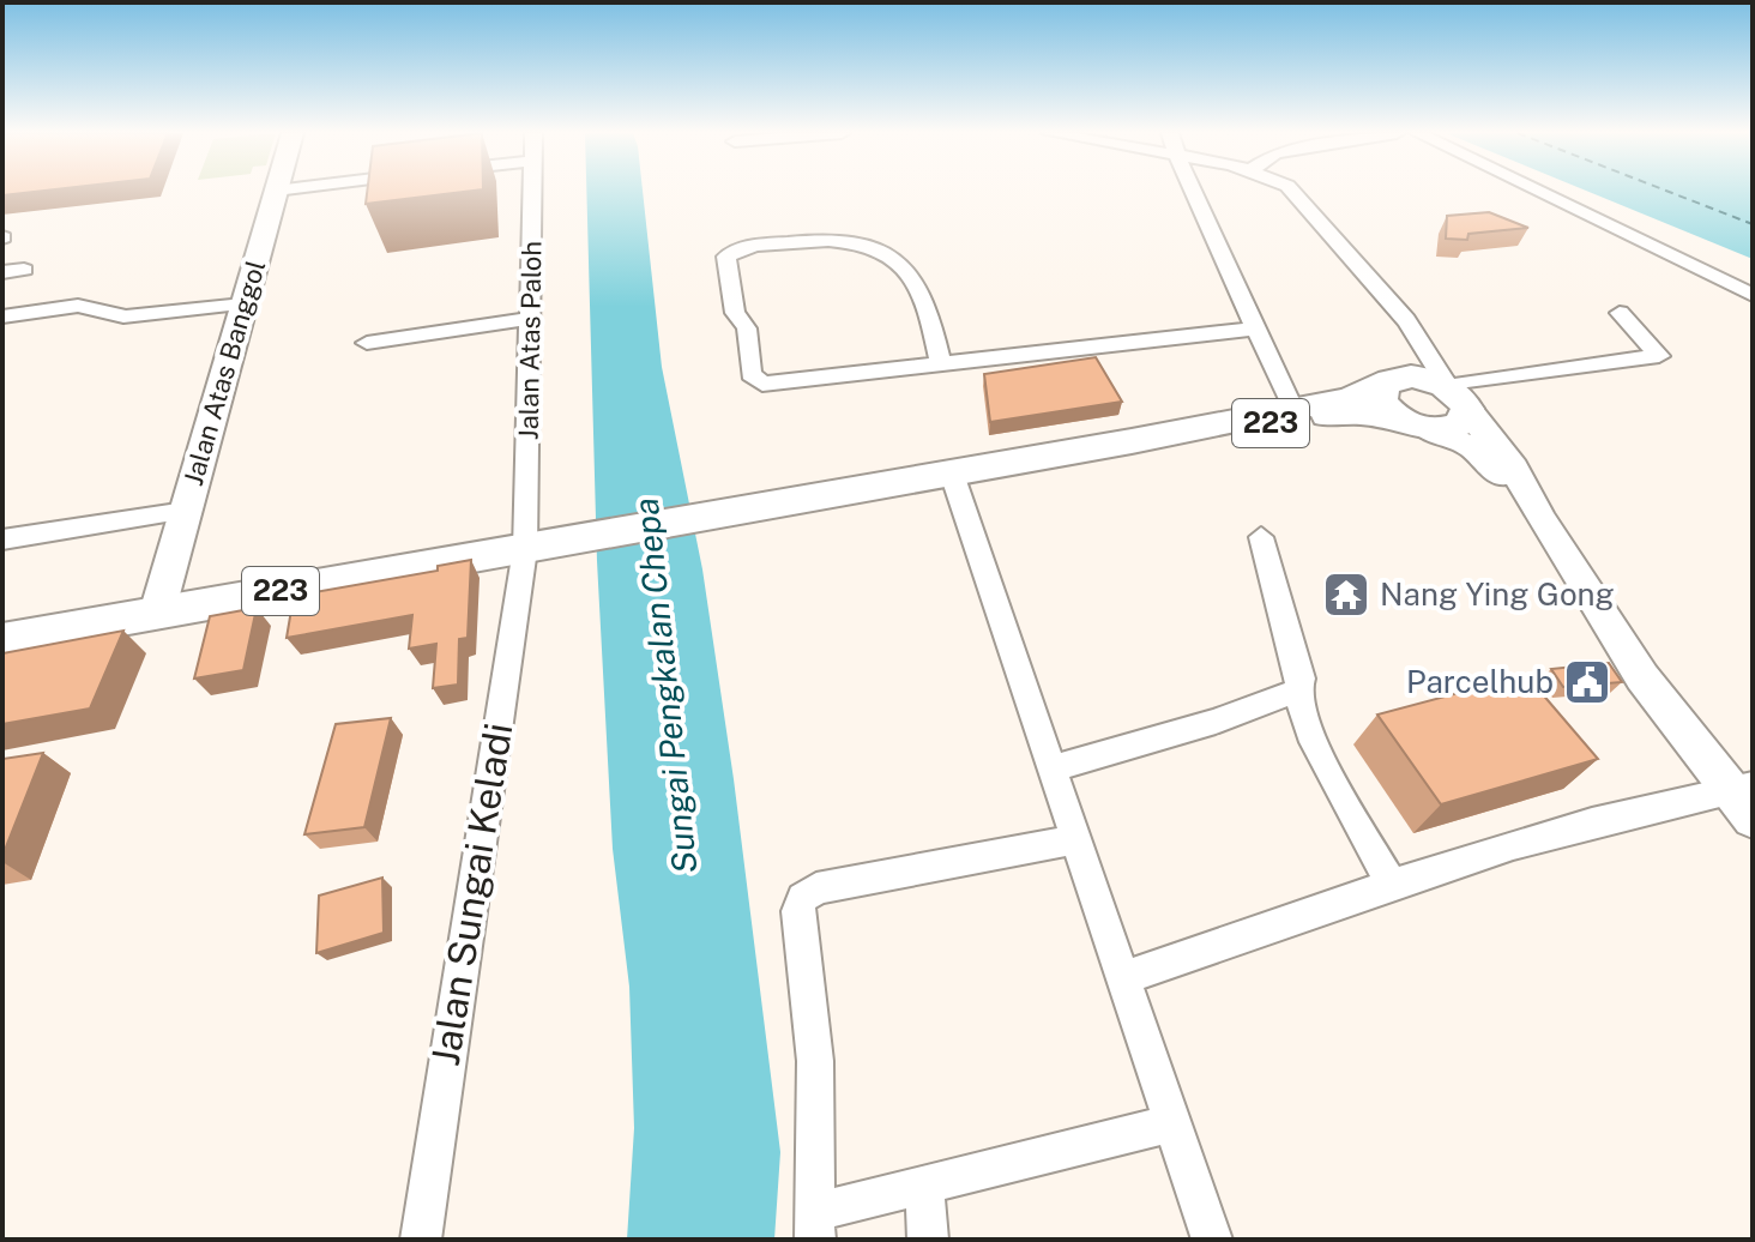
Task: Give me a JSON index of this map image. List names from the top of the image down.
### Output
{
  "streets": {
    "main road": ["Jalan Atas Banggol", "223"],
    "street": ["Jalan Atas Paloh", "Jalan Sungai Keladi"]
  },
  "crossings": [
    ["Jalan Atas Paloh", "223"],
    ["Jalan Atas Paloh", "Jalan Sungai Keladi"],
    ["Jalan Atas Banggol", "223"],
    ["223", "Jalan Sungai Keladi"]
  ],
  "water": ["Sungai Pengkalan Chepa"],
  "places": {
    "temple": ["Nang Ying Gong"],
    "public building": ["Parcelhub"]
  }
}
